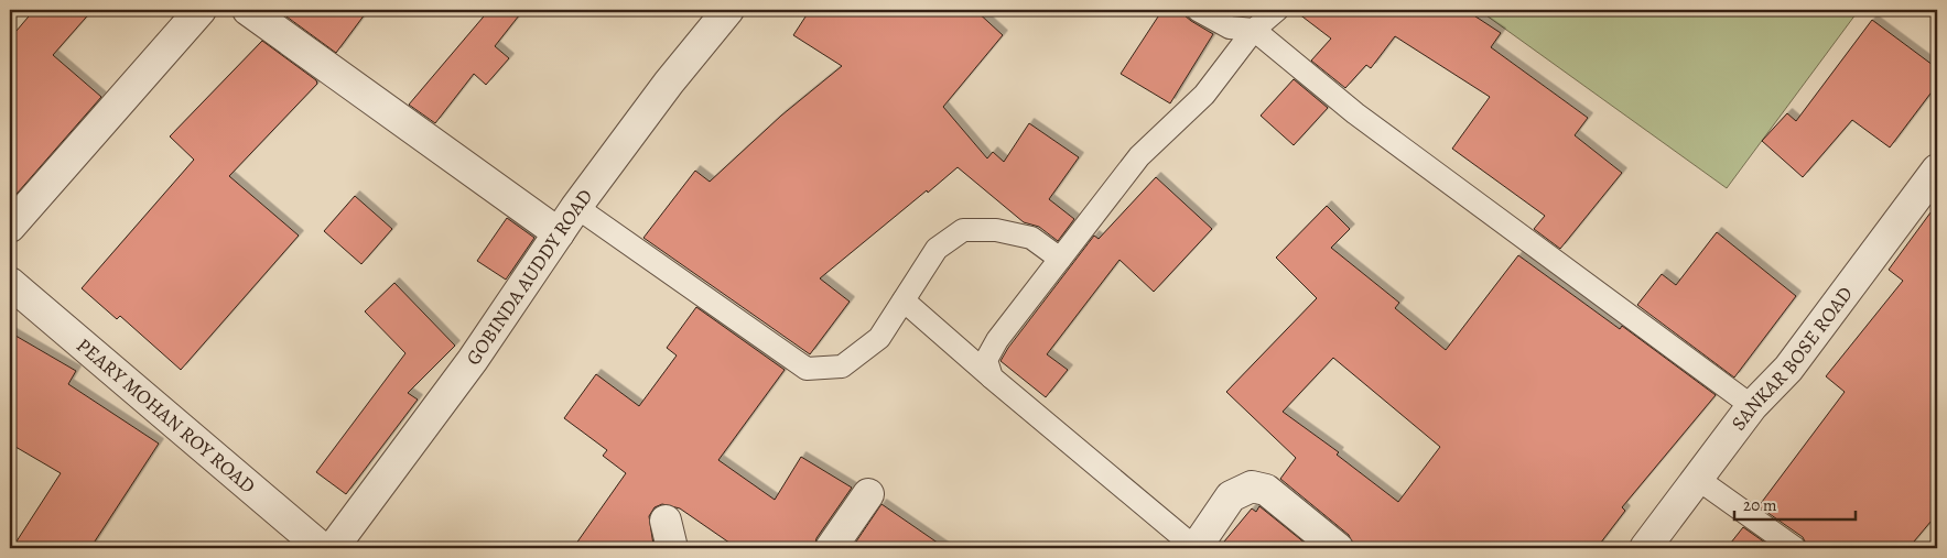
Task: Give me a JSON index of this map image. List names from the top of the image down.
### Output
{
  "streets": {
    "street": ["GOBINDA AUDDY ROAD", "SANKAR BOSE ROAD", "PEARY MOHAN ROY ROAD"]
  },
  "scale_bar": "20 m"
}
